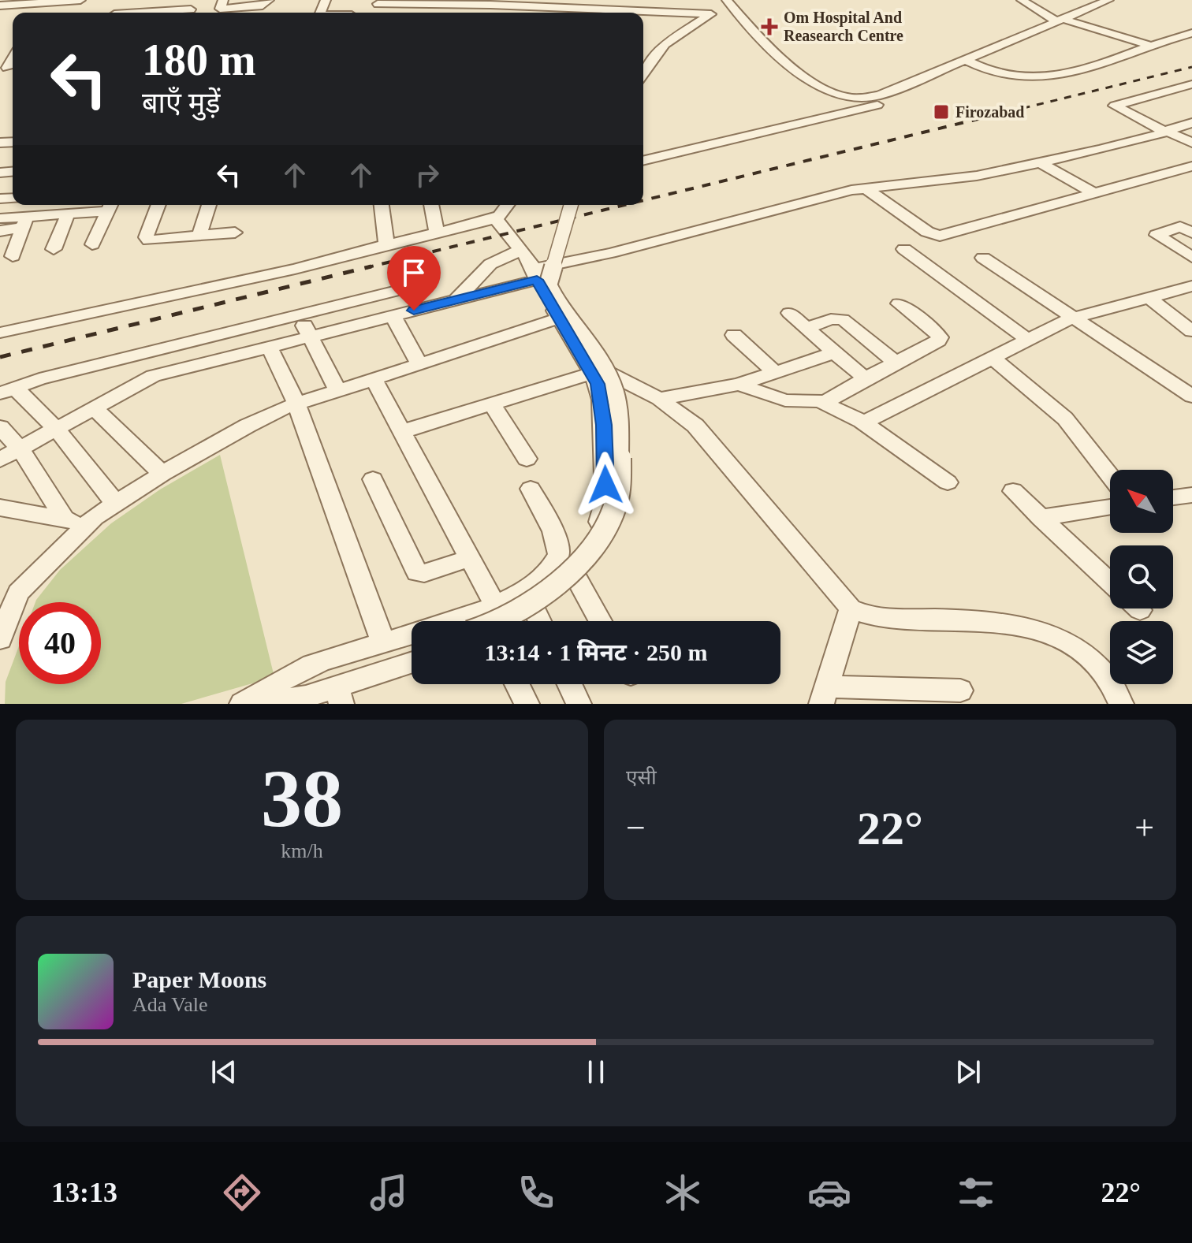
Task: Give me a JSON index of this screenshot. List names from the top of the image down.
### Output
{
  "places": {
    "health": ["Om Hospital And Reasearch Centre"],
    "transit": ["Firozabad"]
  },
  "north": "top left",
  "page": {
    "turn": ["180 m", "बाएँ मुड़ें"],
    "limit": "40",
    "trip": "13:14 · 1 मिनट · 250 m",
    "tile": [
      ["38", "km/h"],
      "एसी"
    ],
    "heat": ["−", "22°", "+"],
    "song": ["Paper Moons", "Ada Vale"],
    "tabs": ["13:13", "22°"]
  }
}
